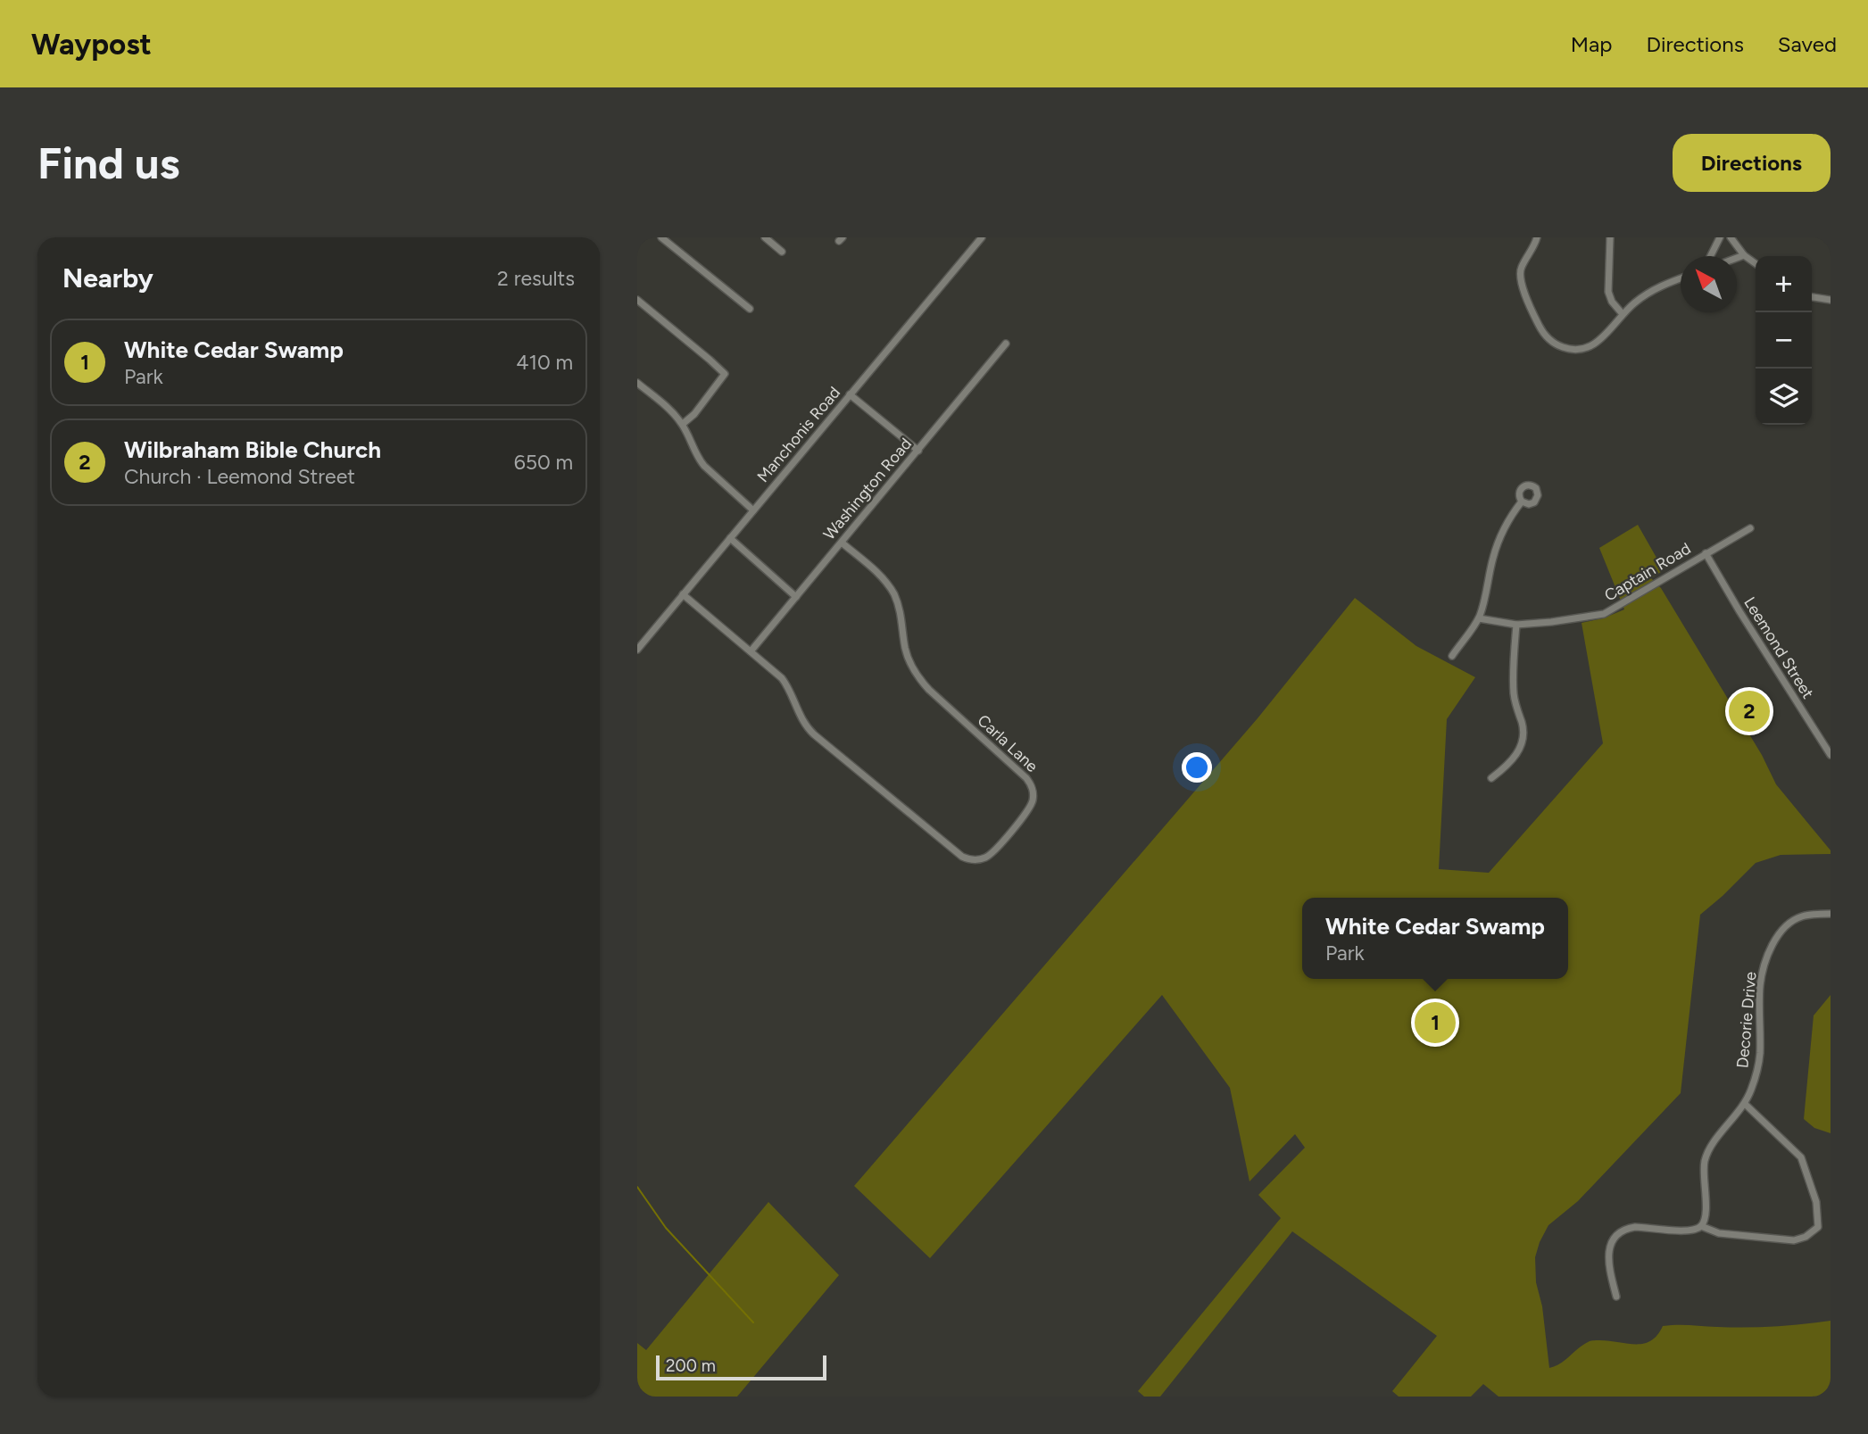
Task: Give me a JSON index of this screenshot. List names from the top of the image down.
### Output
{
  "streets": {
    "street": [
      "Manchonis Road",
      "Washington Road",
      "Captain Road",
      "Leemond Street",
      "Carla Lane",
      "Decorie Drive"
    ]
  },
  "crossings": [
    ["Washington Road", "Carla Lane"],
    ["Captain Road", "Leemond Street"]
  ],
  "scale_bar": "200 m",
  "north": "top left",
  "page": {
    "header": "Waypost",
    "nav": ["Map", "Directions", "Saved"],
    "buttons": "Directions",
    "title": "Find us",
    "heading": ["Nearby", "2 results"],
    "map_buttons": ["+", "−"],
    "list": [
      {
        "mark": "1",
        "name": "White Cedar Swamp",
        "note": "Park",
        "value": "410 m"
      },
      {
        "mark": "2",
        "name": "Wilbraham Bible Church",
        "note": "Church · Leemond Street",
        "value": "650 m"
      }
    ],
    "pins": ["2", "1"],
    "popup": ["White Cedar Swamp", "Park"],
    "scale": "200 m"
  }
}
